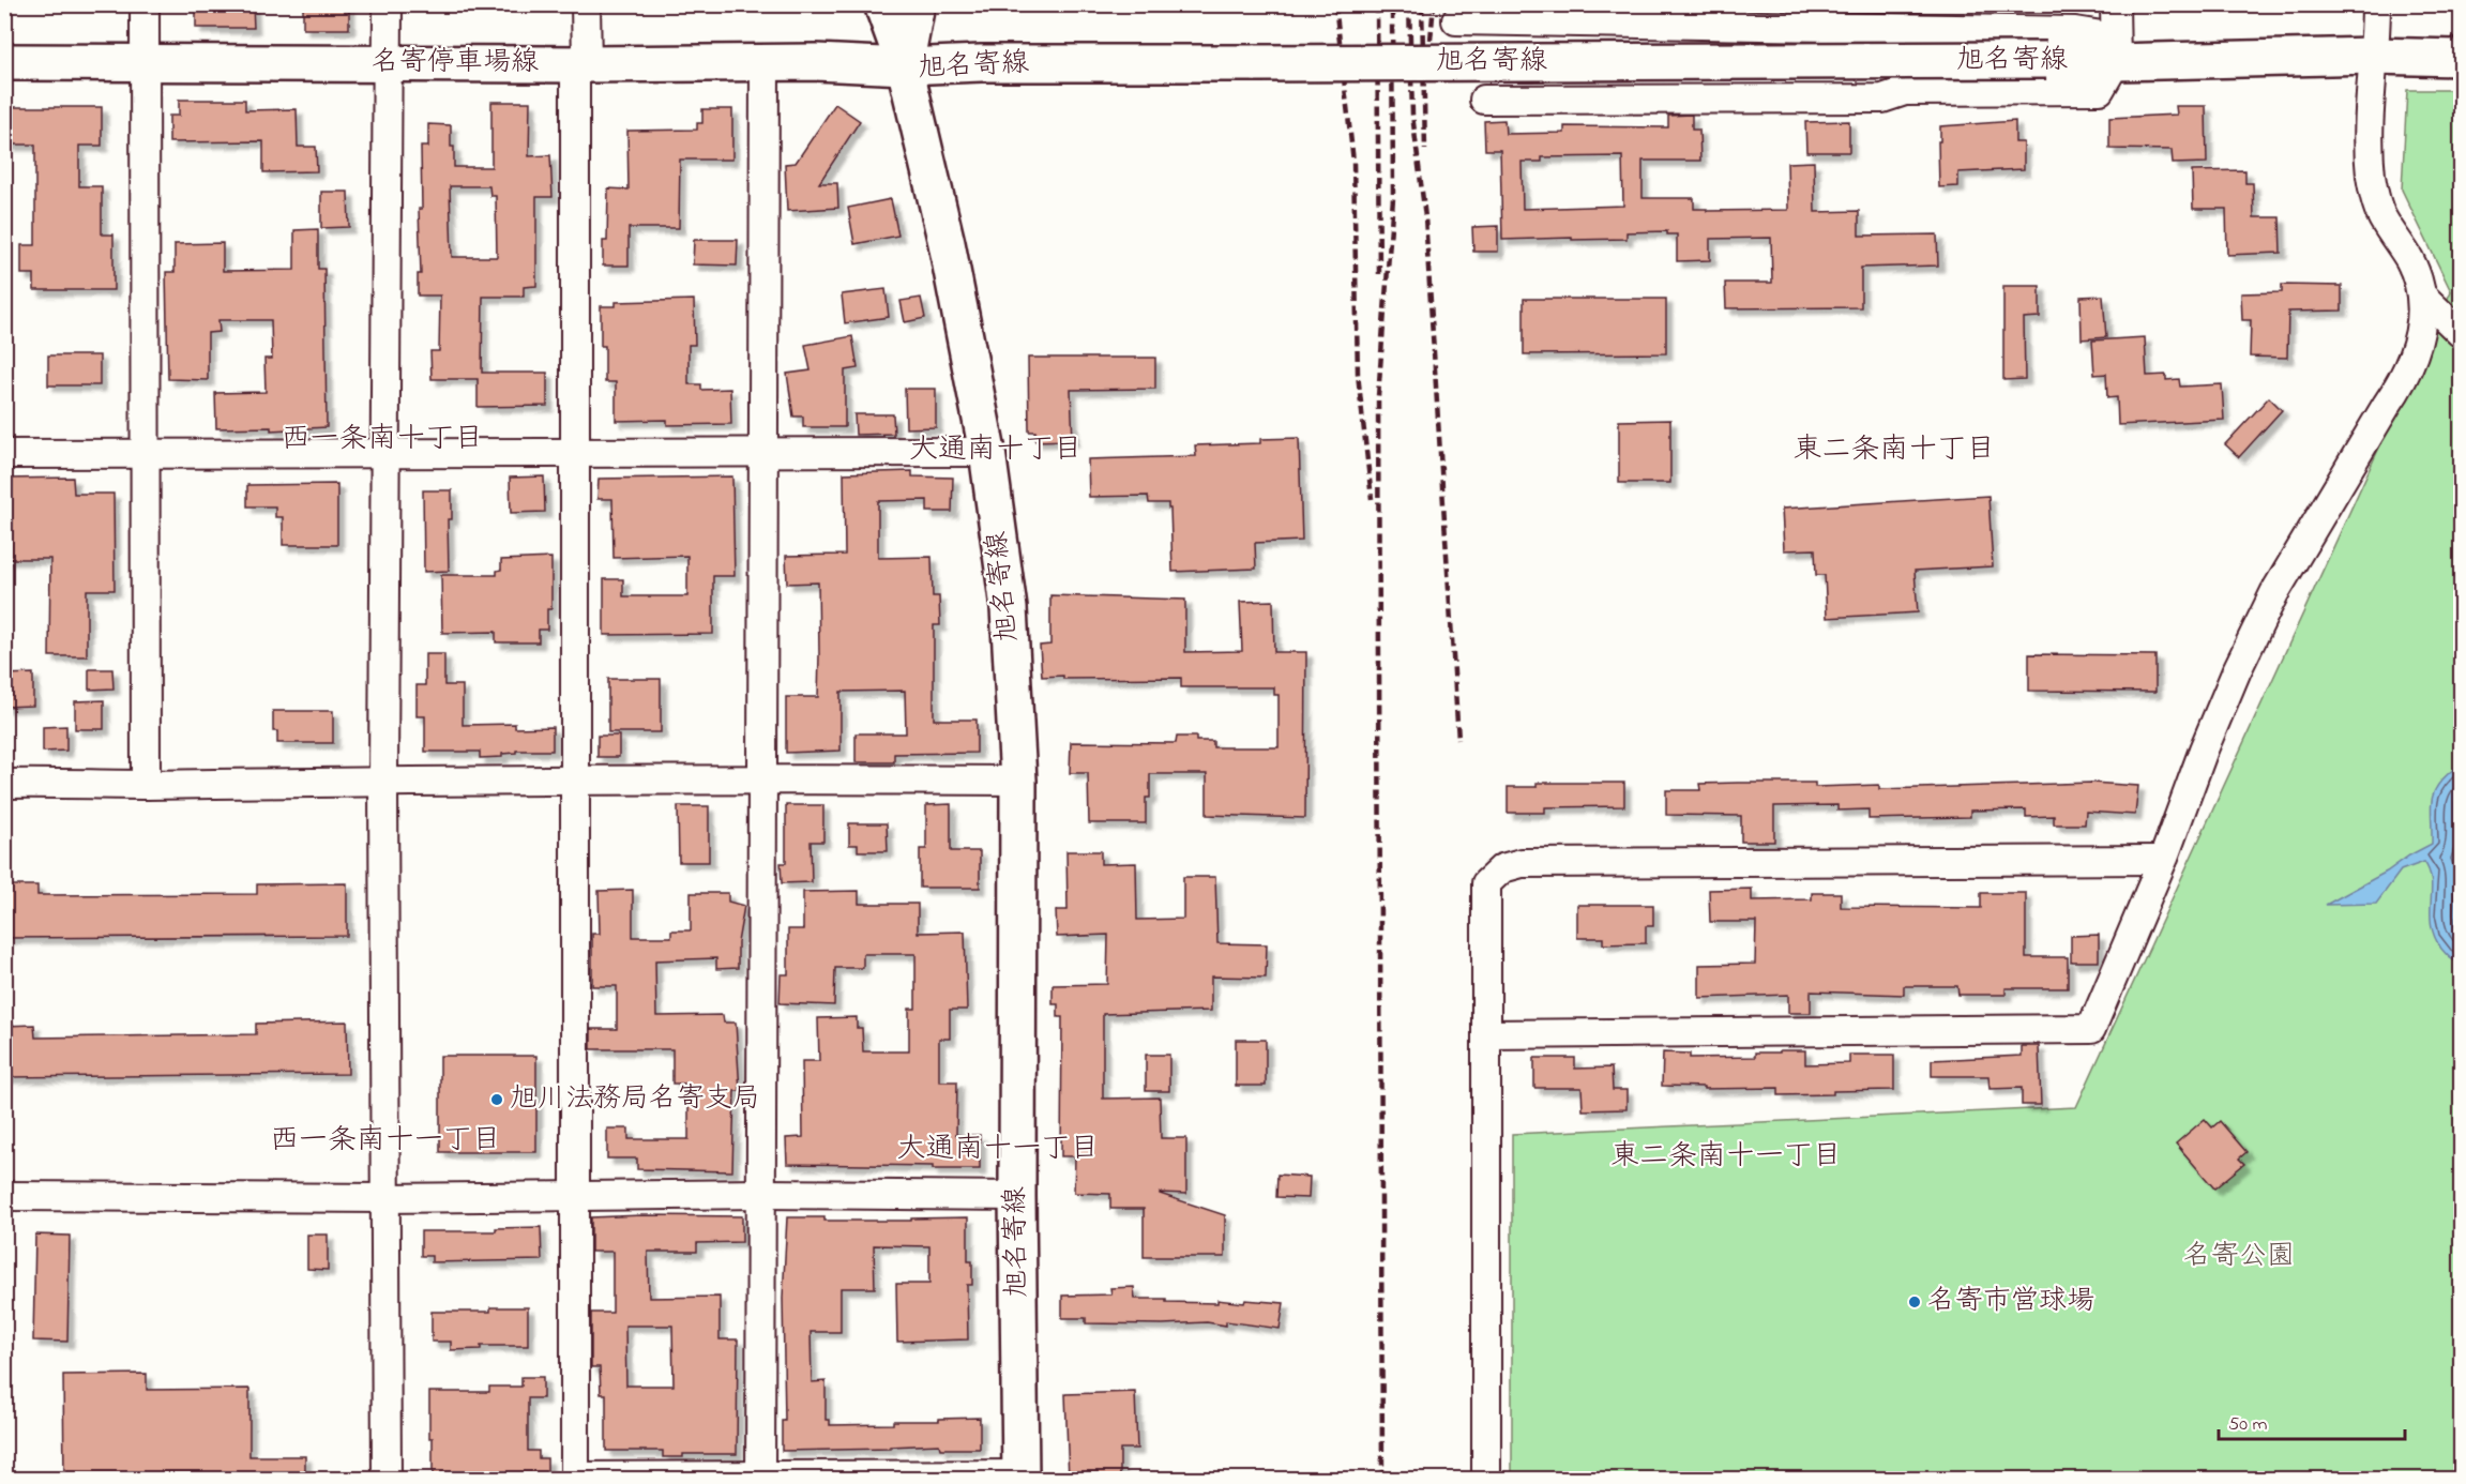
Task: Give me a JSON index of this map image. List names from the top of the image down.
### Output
{
  "streets": {
    "main road": ["旭名寄線", "名寄停車場線"]
  },
  "crossings": [
    ["旭名寄線", "名寄停車場線"]
  ],
  "districts": [
    "西一条南十丁目",
    "大通南十丁目",
    "東二条南十丁目",
    "西一条南十一丁目",
    "大通南十一丁目",
    "東二条南十一丁目"
  ],
  "parks": ["名寄公園"],
  "places": ["旭川法務局名寄支局", "名寄市営球場"],
  "scale_bar": "50 m"
}
